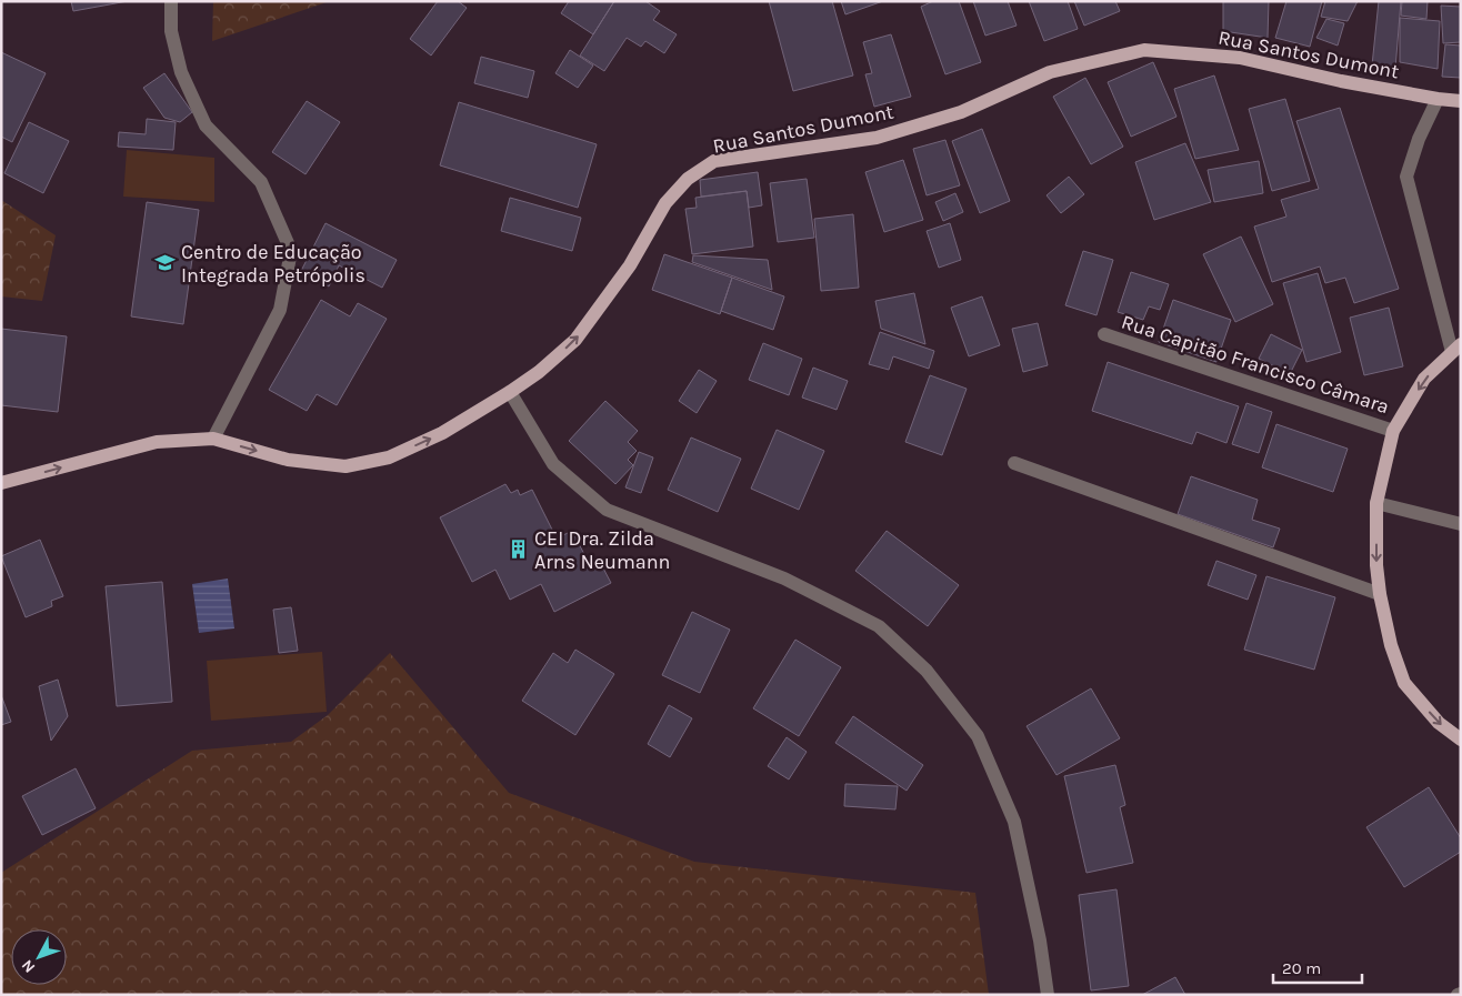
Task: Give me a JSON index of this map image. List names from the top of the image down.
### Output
{
  "streets": {
    "main road": ["Rua Santos Dumont"],
    "street": ["Rua Capitão Francisco Câmara"]
  },
  "one_way": ["Rua Santos Dumont"],
  "places": {
    "school or university": ["Centro de Educação Integrada Petrópolis"],
    "building": ["CEI Dra. Zilda Arns Neumann"]
  },
  "scale_bar": "20 m",
  "north": "bottom left"
}
